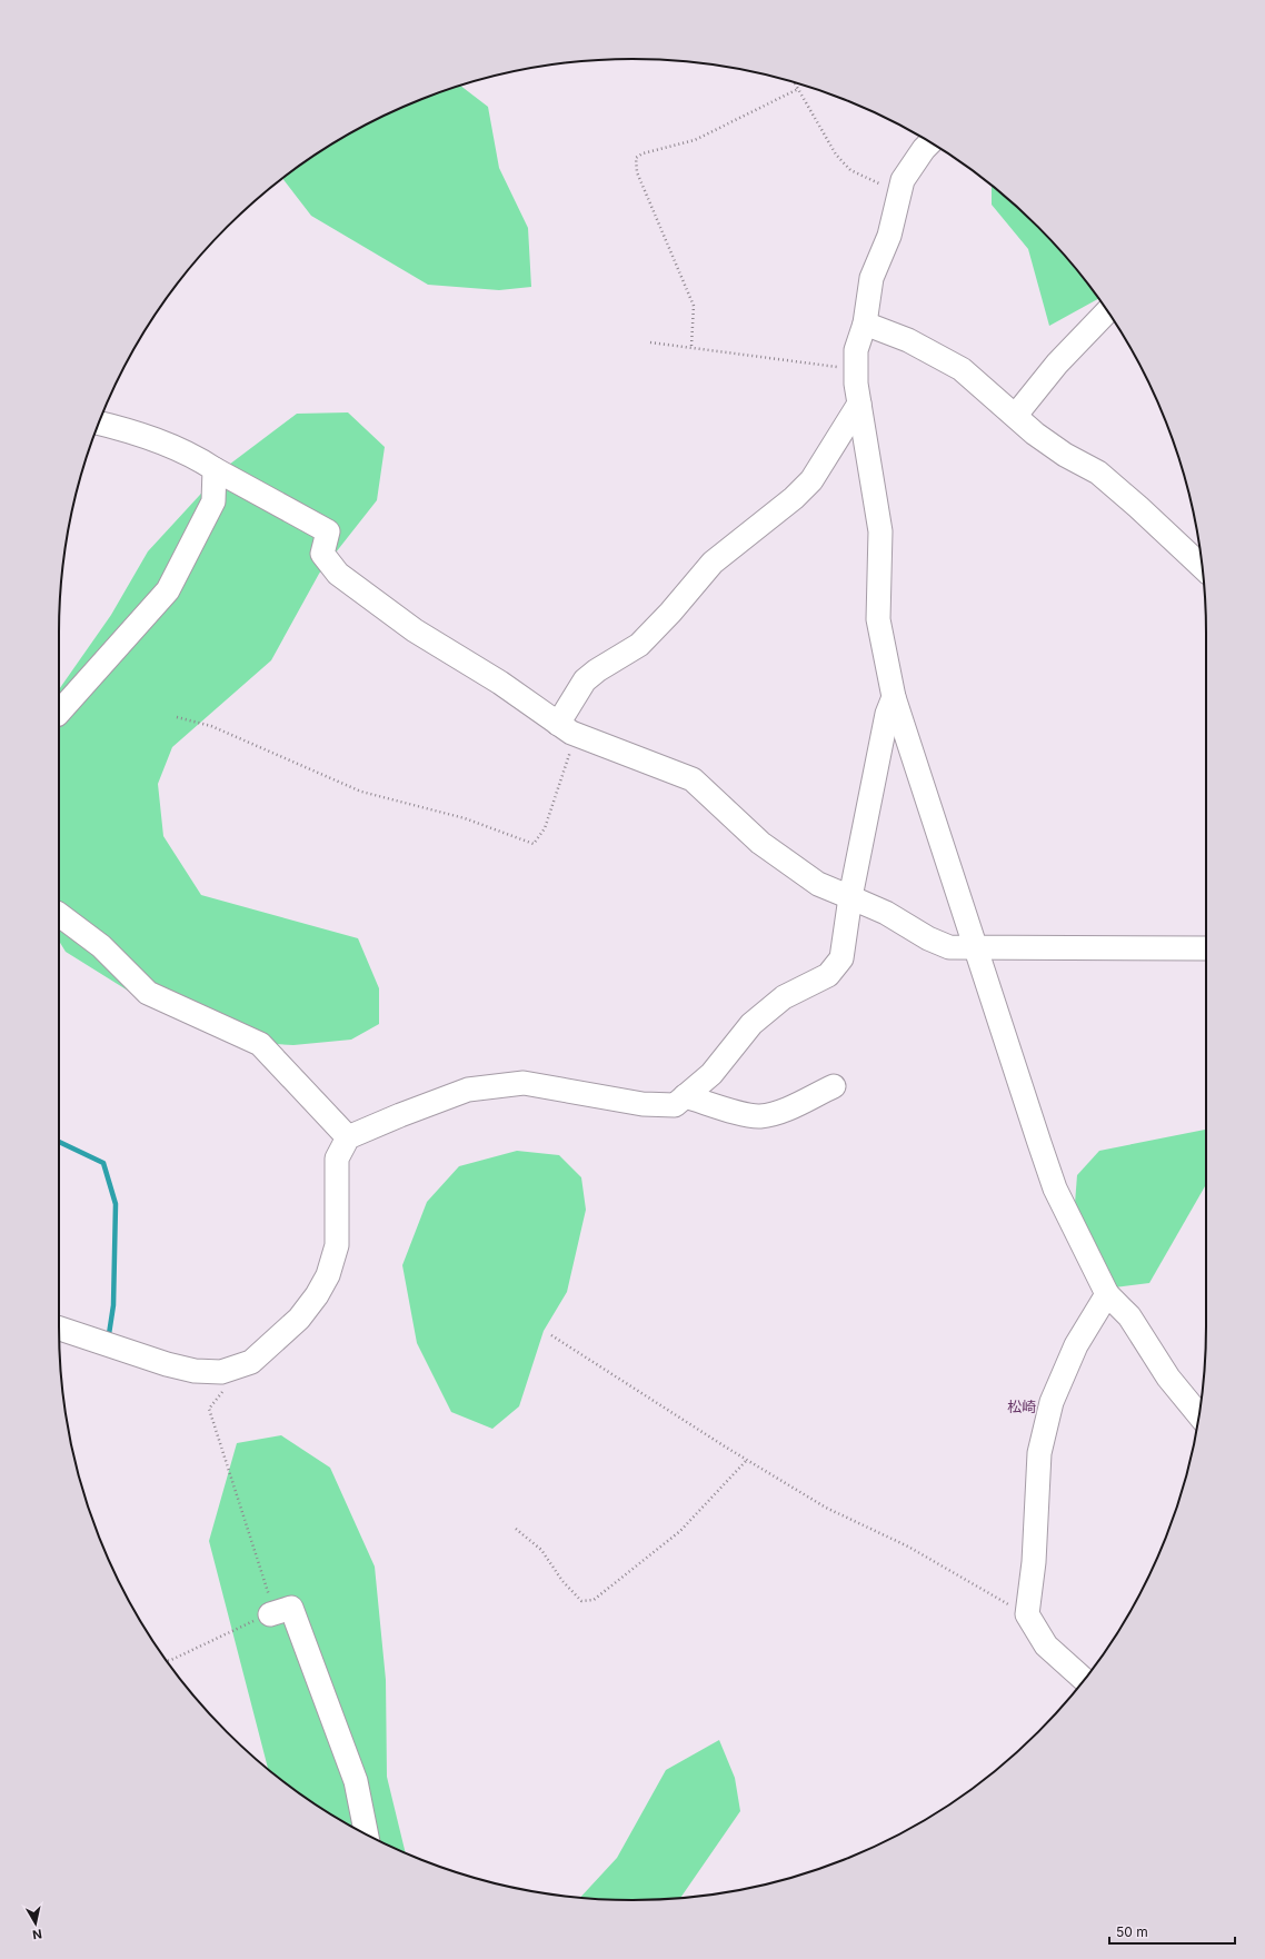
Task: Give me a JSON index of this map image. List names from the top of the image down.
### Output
{
  "districts": ["松崎"],
  "scale_bar": "50 m",
  "north": "bottom"
}
